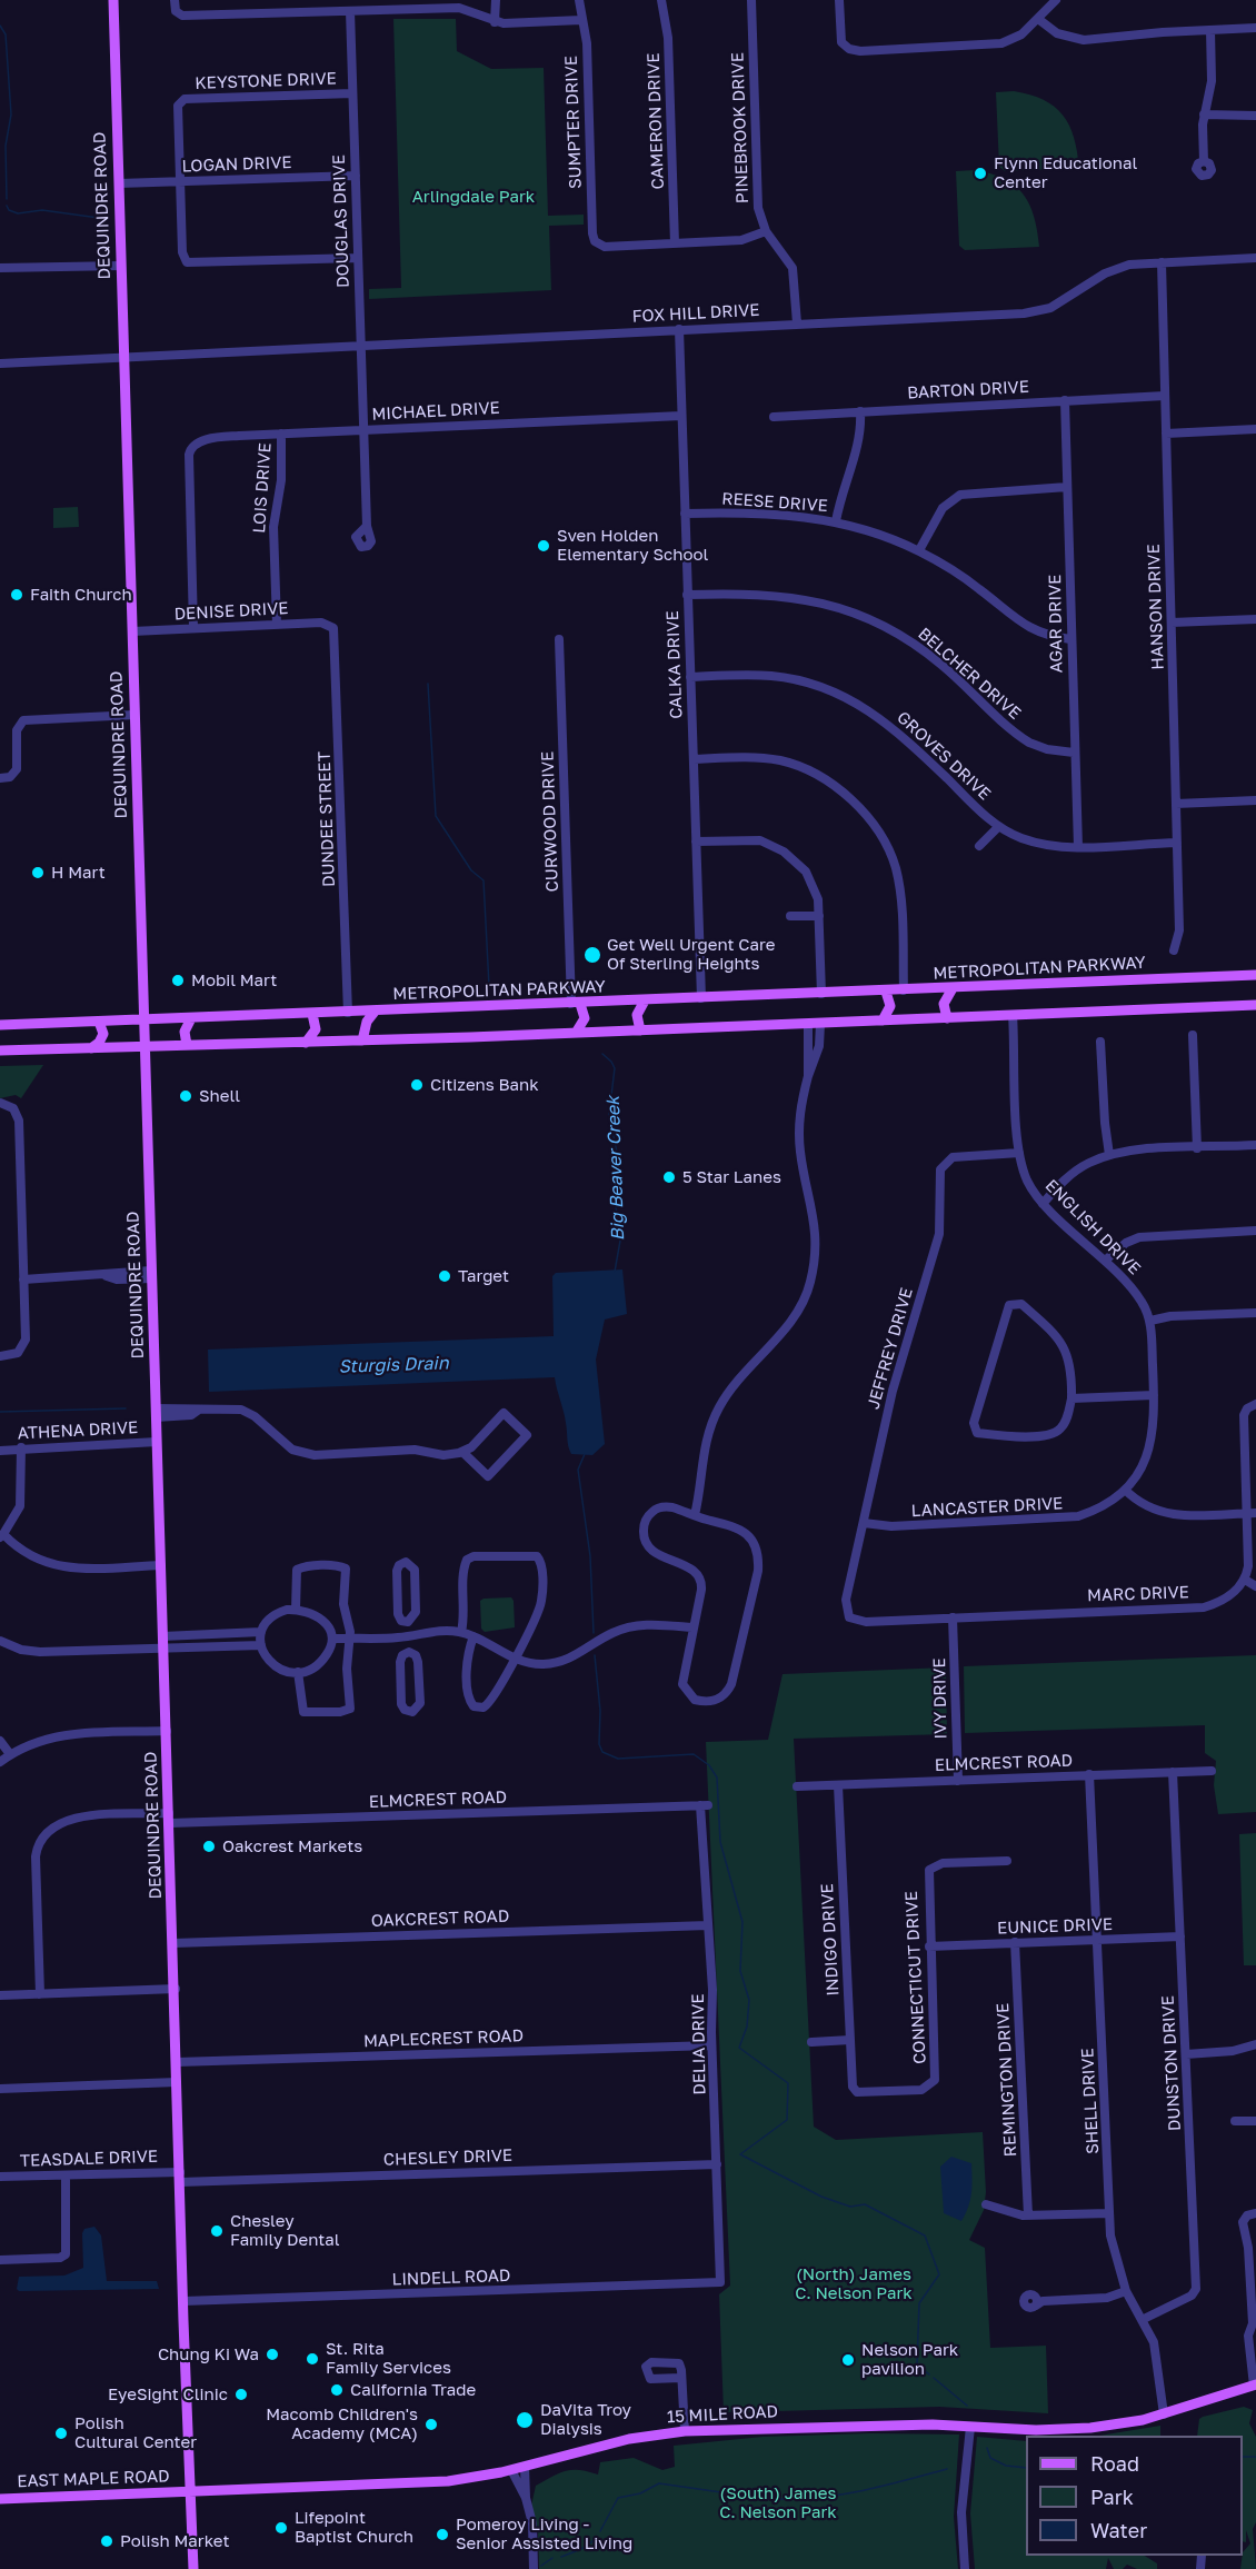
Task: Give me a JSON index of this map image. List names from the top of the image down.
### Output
{
  "streets": {
    "main road": [
      "DEQUINDRE ROAD",
      "METROPOLITAN PARKWAY",
      "15 MILE ROAD",
      "EAST MAPLE ROAD"
    ],
    "street": [
      "KEYSTONE DRIVE",
      "CAMERON DRIVE",
      "SUMPTER DRIVE",
      "PINEBROOK DRIVE",
      "LOGAN DRIVE",
      "DOUGLAS DRIVE",
      "FOX HILL DRIVE",
      "BARTON DRIVE",
      "MICHAEL DRIVE",
      "LOIS DRIVE",
      "REESE DRIVE",
      "HANSON DRIVE",
      "DENISE DRIVE",
      "AGAR DRIVE",
      "CALKA DRIVE",
      "BELCHER DRIVE",
      "GROVES DRIVE",
      "DUNDEE STREET",
      "CURWOOD DRIVE",
      "ENGLISH DRIVE",
      "JEFFREY DRIVE",
      "ATHENA DRIVE",
      "LANCASTER DRIVE",
      "MARC DRIVE",
      "IVY DRIVE",
      "ELMCREST ROAD",
      "OAKCREST ROAD",
      "EUNICE DRIVE",
      "INDIGO DRIVE",
      "CONNECTICUT DRIVE",
      "MAPLECREST ROAD",
      "DELIA DRIVE",
      "DUNSTON DRIVE",
      "REMINGTON DRIVE",
      "SHELL DRIVE",
      "CHESLEY DRIVE",
      "TEASDALE DRIVE",
      "LINDELL ROAD"
    ]
  },
  "crossings": [
    ["KEYSTONE DRIVE", "LOGAN DRIVE"],
    ["KEYSTONE DRIVE", "DOUGLAS DRIVE"],
    ["CAMERON DRIVE", "SUMPTER DRIVE"],
    ["PINEBROOK DRIVE", "FOX HILL DRIVE"],
    ["LOGAN DRIVE", "DEQUINDRE ROAD"],
    ["LOGAN DRIVE", "DOUGLAS DRIVE"],
    ["DEQUINDRE ROAD", "FOX HILL DRIVE"],
    ["DEQUINDRE ROAD", "DENISE DRIVE"],
    ["DEQUINDRE ROAD", "METROPOLITAN PARKWAY"],
    ["DEQUINDRE ROAD", "ATHENA DRIVE"],
    ["DEQUINDRE ROAD", "ELMCREST ROAD"],
    ["DEQUINDRE ROAD", "OAKCREST ROAD"],
    ["DEQUINDRE ROAD", "MAPLECREST ROAD"],
    ["DEQUINDRE ROAD", "CHESLEY DRIVE"],
    ["DEQUINDRE ROAD", "TEASDALE DRIVE"],
    ["DEQUINDRE ROAD", "LINDELL ROAD"],
    ["DEQUINDRE ROAD", "15 MILE ROAD"],
    ["DEQUINDRE ROAD", "EAST MAPLE ROAD"],
    ["DOUGLAS DRIVE", "FOX HILL DRIVE"],
    ["DOUGLAS DRIVE", "MICHAEL DRIVE"],
    ["FOX HILL DRIVE", "HANSON DRIVE"],
    ["FOX HILL DRIVE", "CALKA DRIVE"],
    ["BARTON DRIVE", "HANSON DRIVE"],
    ["BARTON DRIVE", "AGAR DRIVE"],
    ["MICHAEL DRIVE", "LOIS DRIVE"],
    ["MICHAEL DRIVE", "DENISE DRIVE"],
    ["MICHAEL DRIVE", "CALKA DRIVE"],
    ["LOIS DRIVE", "DENISE DRIVE"],
    ["REESE DRIVE", "AGAR DRIVE"],
    ["REESE DRIVE", "CALKA DRIVE"],
    ["HANSON DRIVE", "GROVES DRIVE"],
    ["DENISE DRIVE", "DUNDEE STREET"],
    ["AGAR DRIVE", "BELCHER DRIVE"],
    ["AGAR DRIVE", "GROVES DRIVE"],
    ["CALKA DRIVE", "BELCHER DRIVE"],
    ["CALKA DRIVE", "GROVES DRIVE"],
    ["CALKA DRIVE", "METROPOLITAN PARKWAY"],
    ["DUNDEE STREET", "METROPOLITAN PARKWAY"],
    ["CURWOOD DRIVE", "METROPOLITAN PARKWAY"],
    ["ENGLISH DRIVE", "JEFFREY DRIVE"],
    ["ENGLISH DRIVE", "LANCASTER DRIVE"],
    ["JEFFREY DRIVE", "LANCASTER DRIVE"],
    ["JEFFREY DRIVE", "MARC DRIVE"],
    ["MARC DRIVE", "IVY DRIVE"],
    ["IVY DRIVE", "ELMCREST ROAD"],
    ["ELMCREST ROAD", "INDIGO DRIVE"],
    ["ELMCREST ROAD", "DELIA DRIVE"],
    ["ELMCREST ROAD", "DUNSTON DRIVE"],
    ["ELMCREST ROAD", "SHELL DRIVE"],
    ["OAKCREST ROAD", "DELIA DRIVE"],
    ["EUNICE DRIVE", "CONNECTICUT DRIVE"],
    ["EUNICE DRIVE", "DUNSTON DRIVE"],
    ["EUNICE DRIVE", "REMINGTON DRIVE"],
    ["EUNICE DRIVE", "SHELL DRIVE"],
    ["INDIGO DRIVE", "CONNECTICUT DRIVE"],
    ["MAPLECREST ROAD", "DELIA DRIVE"],
    ["DELIA DRIVE", "CHESLEY DRIVE"],
    ["DELIA DRIVE", "LINDELL ROAD"],
    ["DUNSTON DRIVE", "SHELL DRIVE"],
    ["SHELL DRIVE", "15 MILE ROAD"],
    ["CHESLEY DRIVE", "TEASDALE DRIVE"],
    ["15 MILE ROAD", "EAST MAPLE ROAD"]
  ],
  "water": ["Big Beaver Creek", "Sturgis Drain"],
  "parks": ["Arlingdale Park", "(North) James C. Nelson Park", "(South) James C. Nelson Park"],
  "places": [
    "Flynn Educational Center",
    "Sven Holden Elementary School",
    "Faith Church",
    "H Mart",
    "Get Well Urgent Care Of Sterling Heights",
    "Mobil Mart",
    "Citizens Bank",
    "Shell",
    "5 Star Lanes",
    "Target",
    "Oakcrest Markets",
    "Chesley Family Dental",
    "Chung Ki Wa",
    "St. Rita Family Services",
    "Nelson Park pavilion",
    "California Trade",
    "EyeSight Clinic",
    "DaVita Troy Dialysis",
    "Macomb Children's Academy (MCA)",
    "Polish Cultural Center",
    "Lifepoint Baptist Church",
    "Pomeroy Living - Senior Assisted Living",
    "Polish Market"
  ],
  "legend": ["Road", "Park", "Water"]
}
